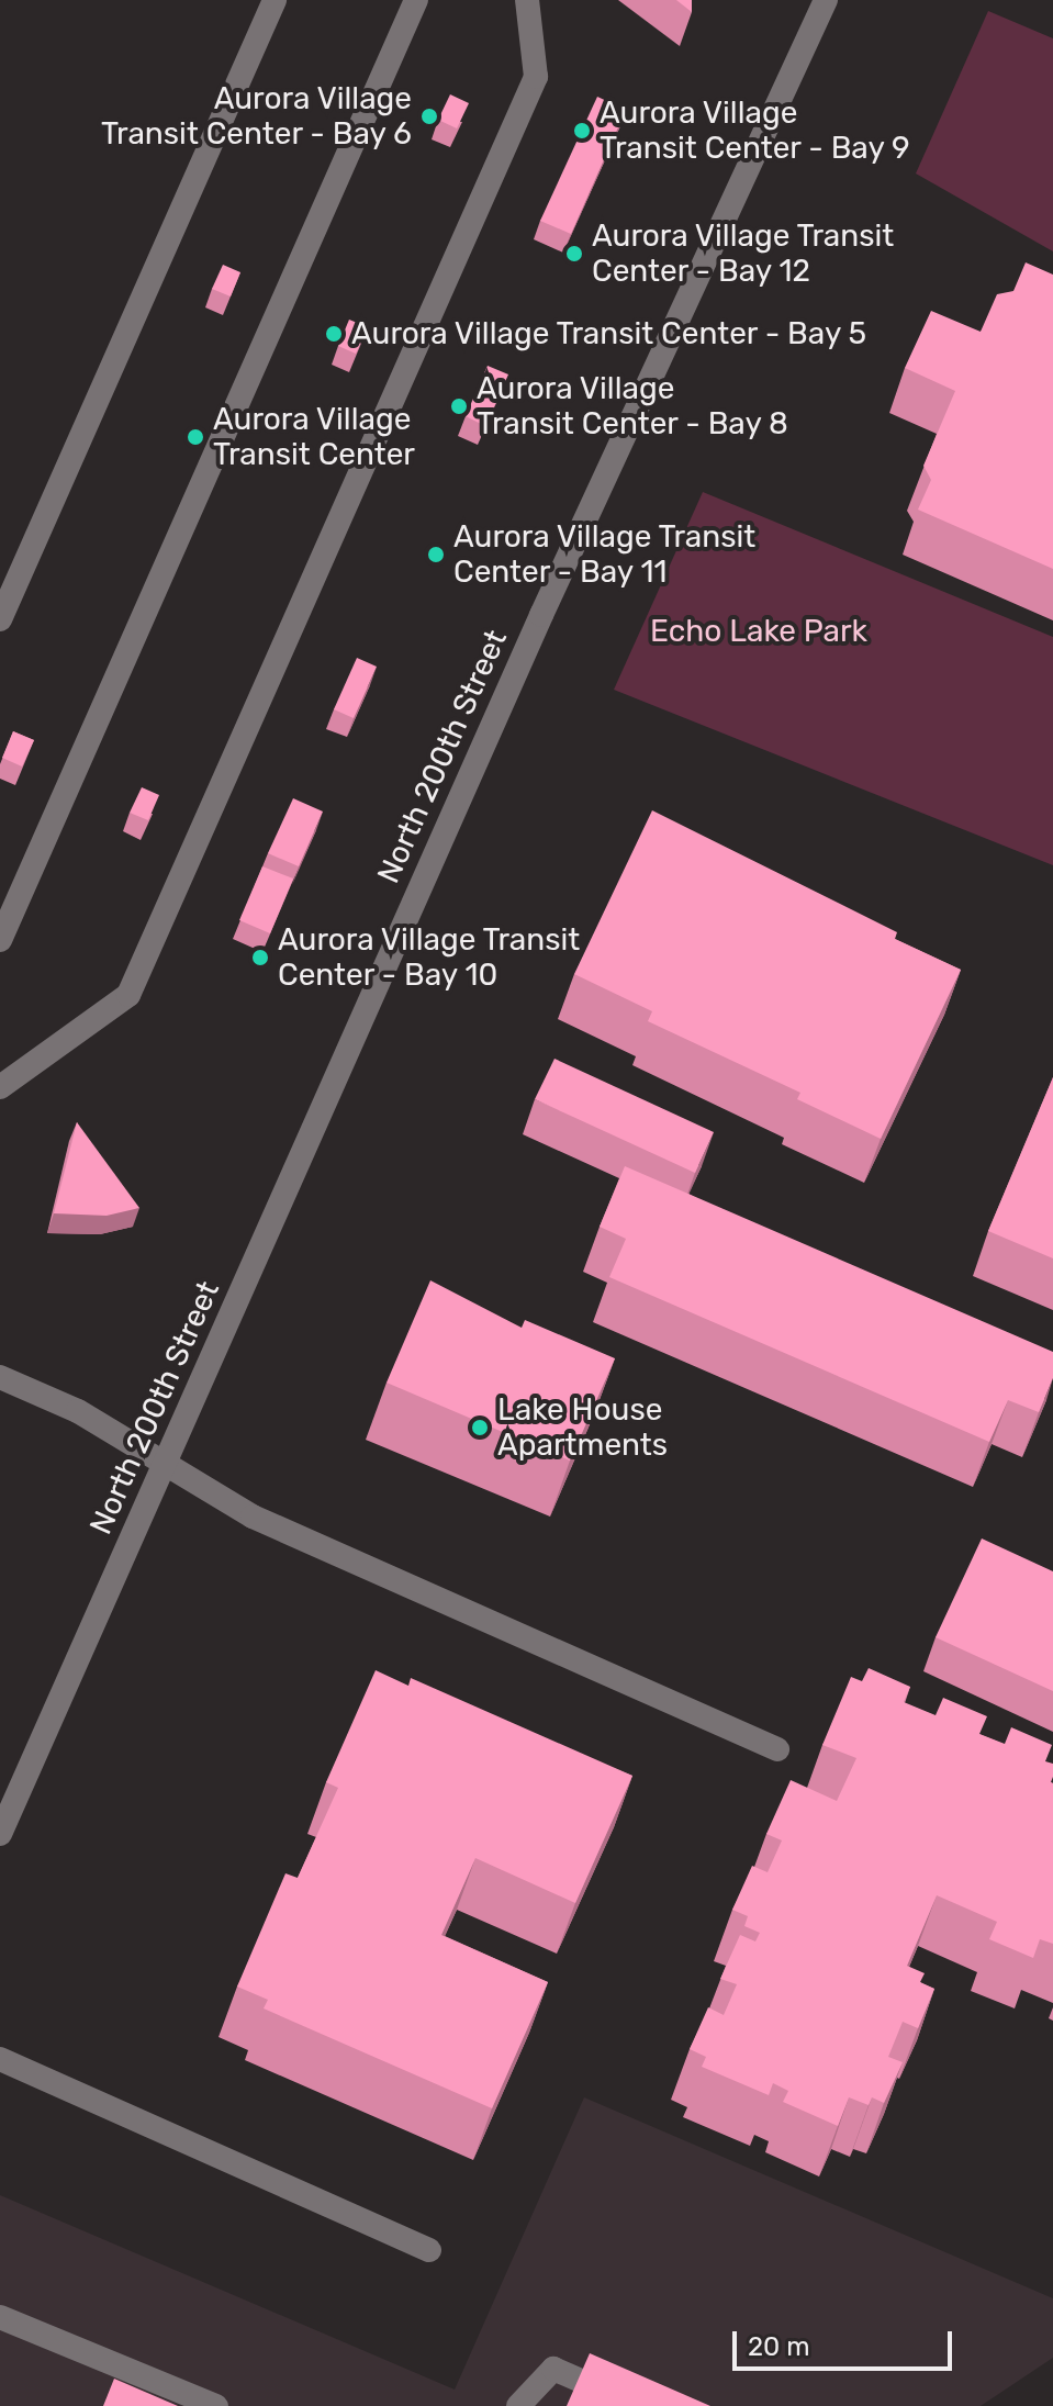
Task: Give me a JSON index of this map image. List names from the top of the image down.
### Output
{
  "streets": {
    "street": ["North 200th Street"]
  },
  "parks": ["Echo Lake Park"],
  "places": [
    "Aurora Village Transit Center - Bay 6",
    "Aurora Village Transit Center - Bay 9",
    "Aurora Village Transit Center - Bay 12",
    "Aurora Village Transit Center - Bay 5",
    "Aurora Village Transit Center - Bay 8",
    "Aurora Village Transit Center",
    "Aurora Village Transit Center - Bay 11",
    "Aurora Village Transit Center - Bay 10",
    "Lake House Apartments"
  ],
  "scale_bar": "20 m"
}
